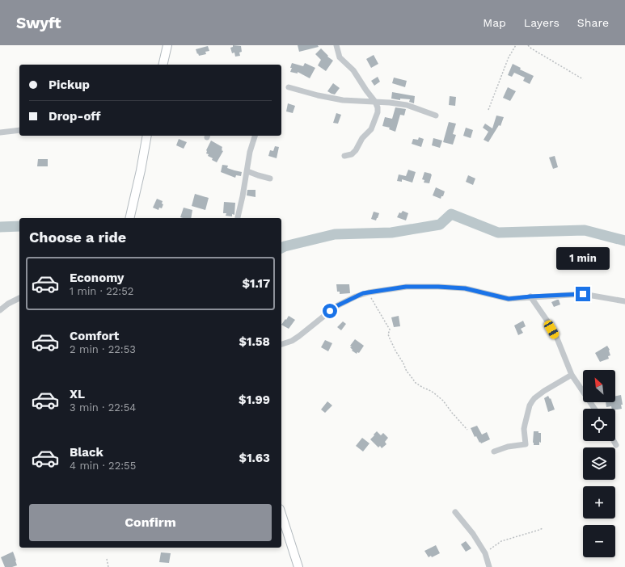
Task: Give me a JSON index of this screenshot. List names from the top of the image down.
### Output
{
  "north": "top left",
  "page": {
    "header": "Swyft",
    "nav": ["Map", "Layers", "Share"],
    "banner": ["Pickup", "Drop-off"],
    "heading": "Choose a ride",
    "bubble": "1 min",
    "list": [
      {
        "name": "Economy",
        "note": "1 min · 22:52",
        "value": "$1.17"
      },
      {
        "name": "Comfort",
        "note": "2 min · 22:53",
        "value": "$1.58"
      },
      {
        "name": "XL",
        "note": "3 min · 22:54",
        "value": "$1.99"
      },
      {
        "name": "Black",
        "note": "4 min · 22:55",
        "value": "$1.63"
      }
    ],
    "map_buttons": ["+", "−"],
    "buttons": "Confirm"
  }
}
